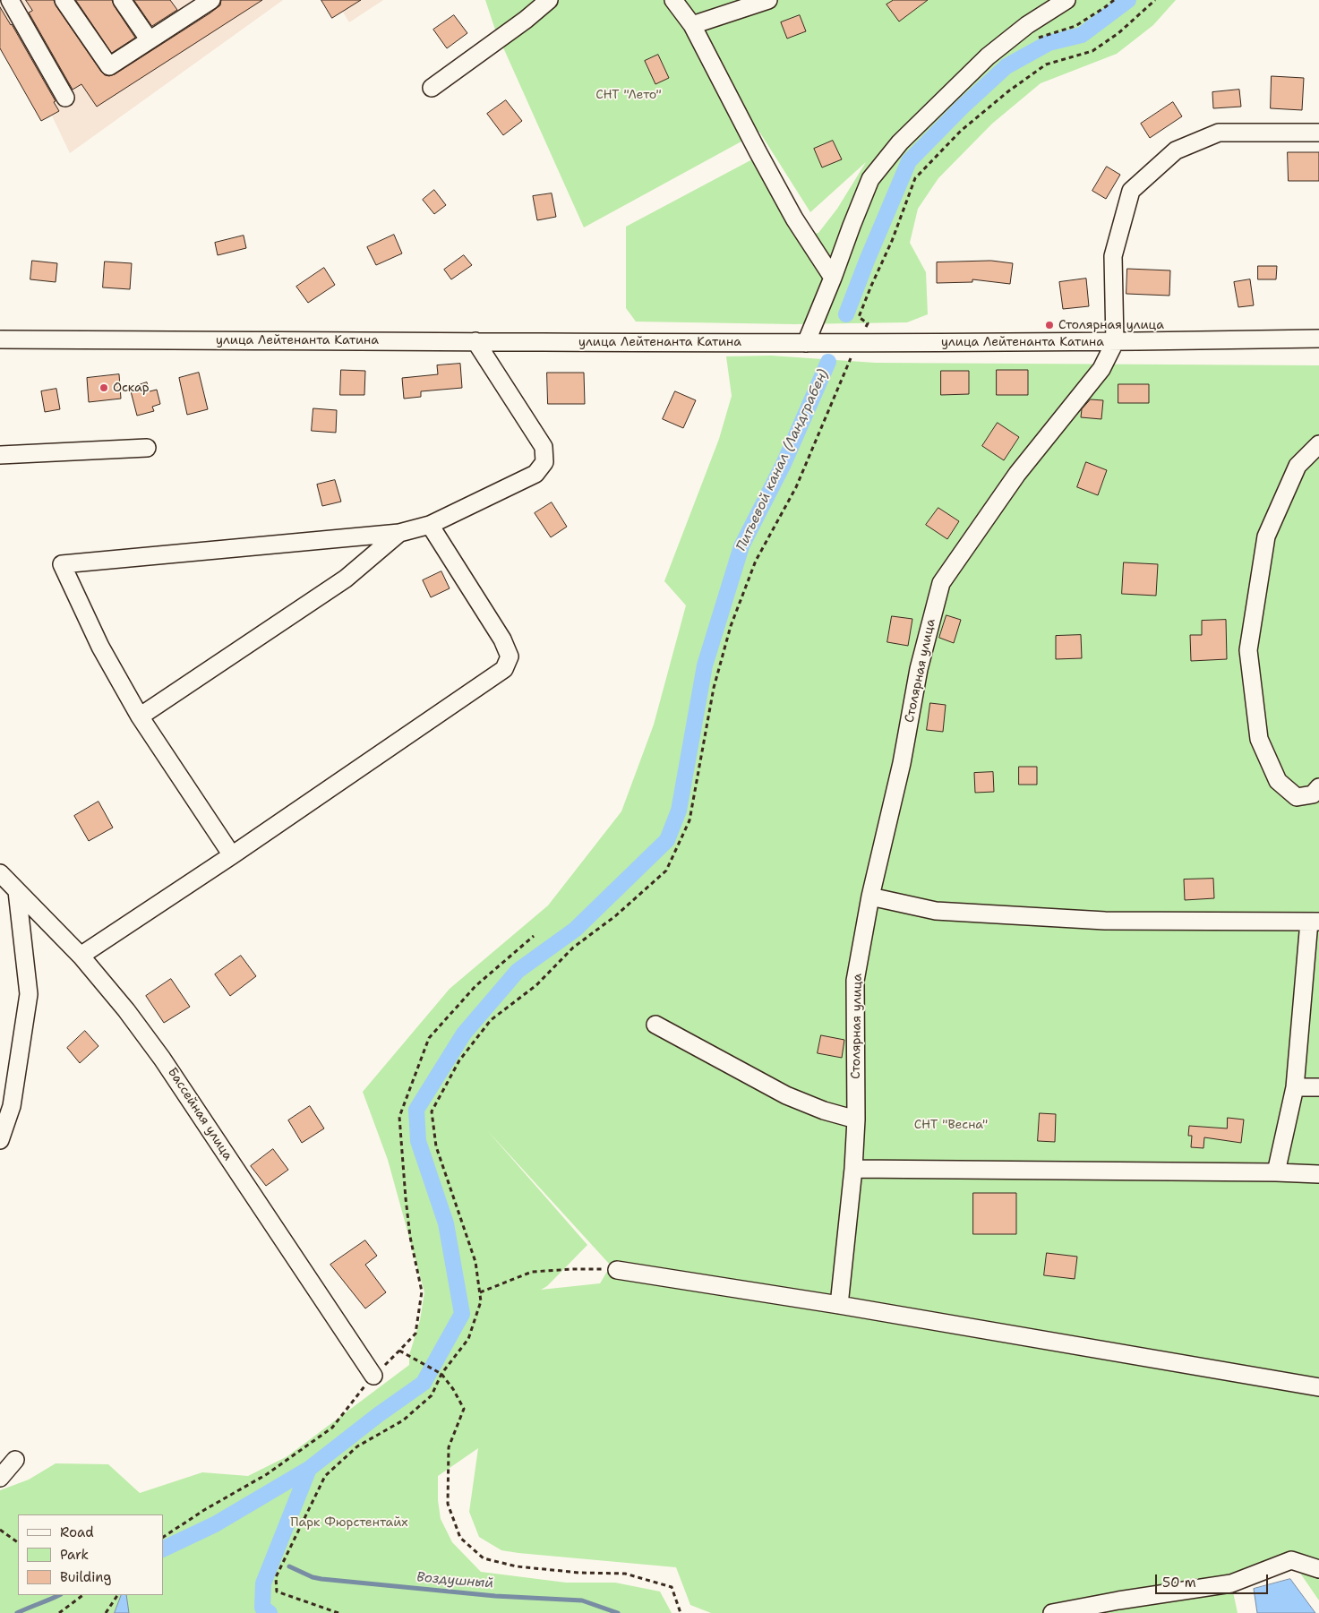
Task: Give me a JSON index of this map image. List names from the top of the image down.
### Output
{
  "streets": {
    "street": ["улица Лейтенанта Катина", "Столярная улица", "Бассейная улица"]
  },
  "crossings": [
    ["улица Лейтенанта Катина", "Столярная улица"]
  ],
  "water": ["Питьевой канал (Ландграбен)", "Воздушный"],
  "parks": ["СНТ \"Лето\"", "СНТ \"Весна\"", "Парк Фюрстентайх"],
  "places": ["Столярная улица", "Оскар"],
  "legend": ["Road", "Park", "Building"],
  "scale_bar": "50 m"
}
